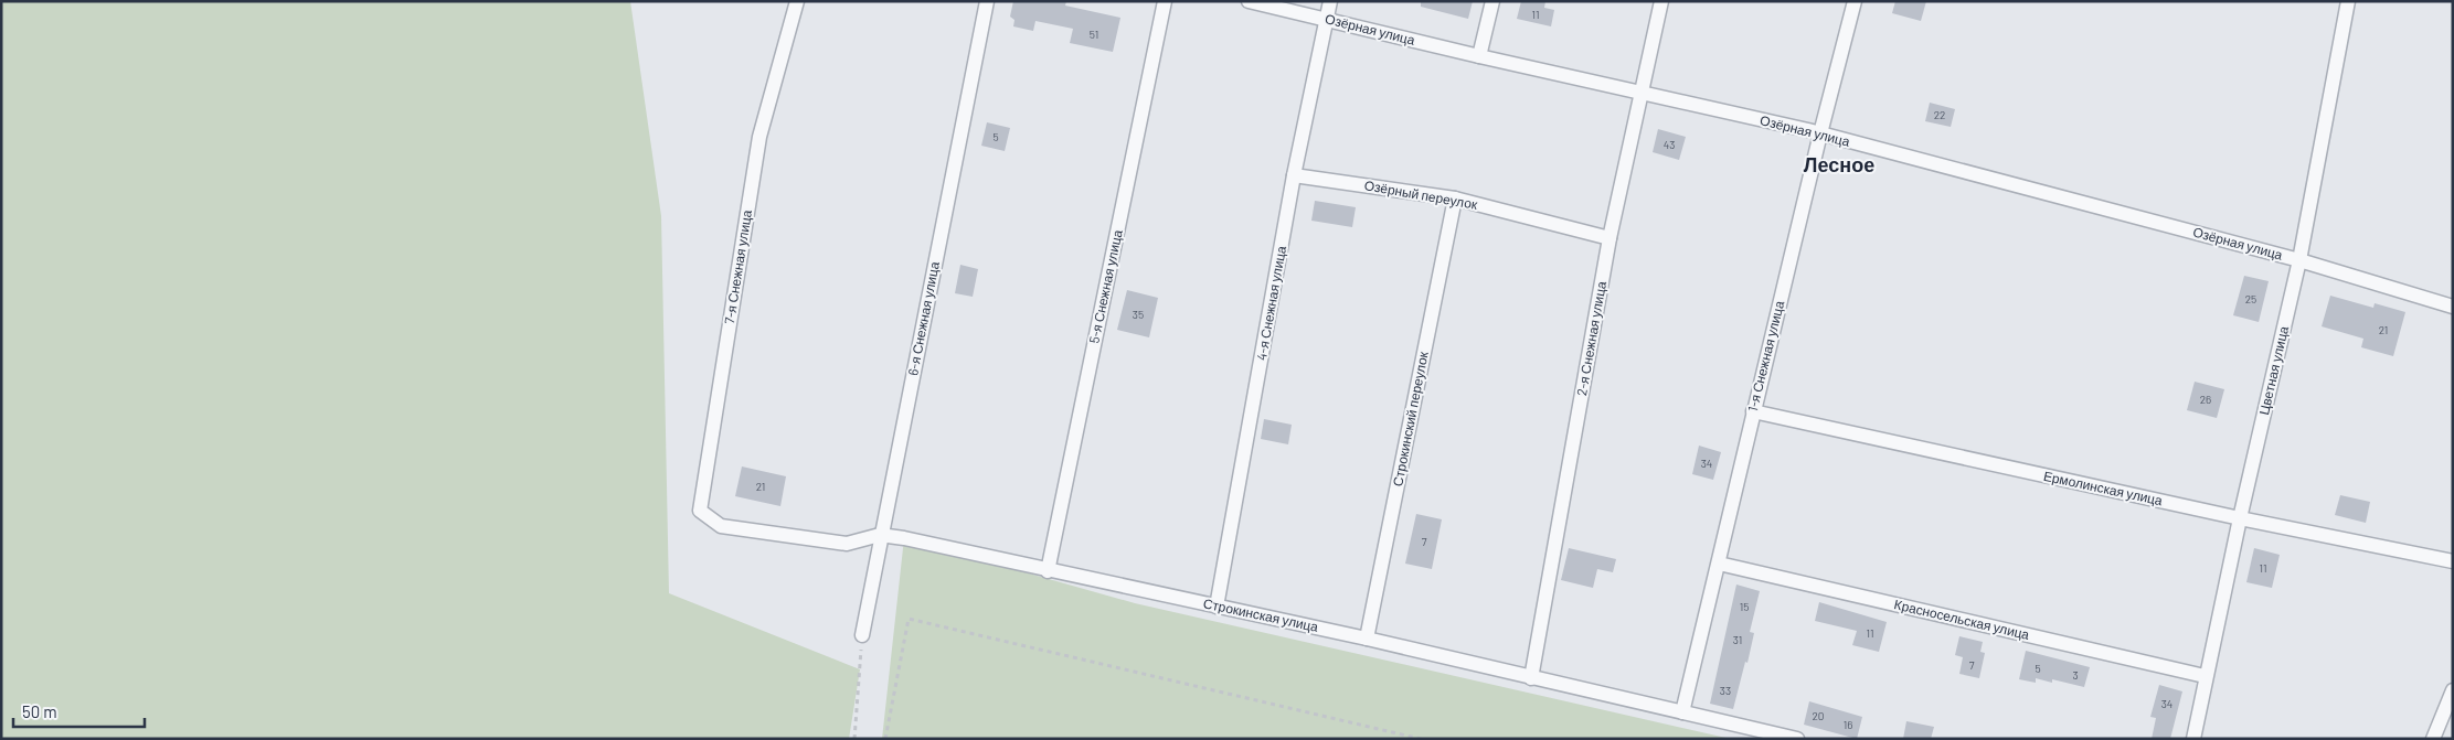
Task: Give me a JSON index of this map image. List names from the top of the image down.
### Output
{
  "streets": {
    "street": [
      "Озёрная улица",
      "Озёрный переулок",
      "7-я Снежная улица",
      "5-я Снежная улица",
      "4-я Снежная улица",
      "6-я Снежная улица",
      "2-я Снежная улица",
      "1-я Снежная улица",
      "Цветная улица",
      "Строкинский переулок",
      "Ермолинская улица",
      "Строкинская улица",
      "Красносельская улица"
    ]
  },
  "crossings": [
    ["Озёрная улица", "4-я Снежная улица"],
    ["Озёрная улица", "2-я Снежная улица"],
    ["Озёрная улица", "1-я Снежная улица"],
    ["Озёрная улица", "Цветная улица"],
    ["Озёрный переулок", "4-я Снежная улица"],
    ["Озёрный переулок", "2-я Снежная улица"],
    ["Озёрный переулок", "Строкинский переулок"],
    ["7-я Снежная улица", "Строкинская улица"],
    ["5-я Снежная улица", "Строкинская улица"],
    ["4-я Снежная улица", "Строкинская улица"],
    ["6-я Снежная улица", "Строкинская улица"],
    ["2-я Снежная улица", "Строкинская улица"],
    ["1-я Снежная улица", "Ермолинская улица"],
    ["1-я Снежная улица", "Строкинская улица"],
    ["1-я Снежная улица", "Красносельская улица"],
    ["Цветная улица", "Ермолинская улица"],
    ["Цветная улица", "Красносельская улица"],
    ["Строкинский переулок", "Строкинская улица"]
  ],
  "districts": ["Лесное"],
  "house_numbers": [
    "11",
    "51",
    "22",
    "5",
    "43",
    "25",
    "35",
    "21",
    "26",
    "34",
    "21",
    "7",
    "11",
    "15",
    "11",
    "31",
    "7",
    "5",
    "3",
    "33",
    "34",
    "20",
    "16"
  ],
  "scale_bar": "50 m"
}
